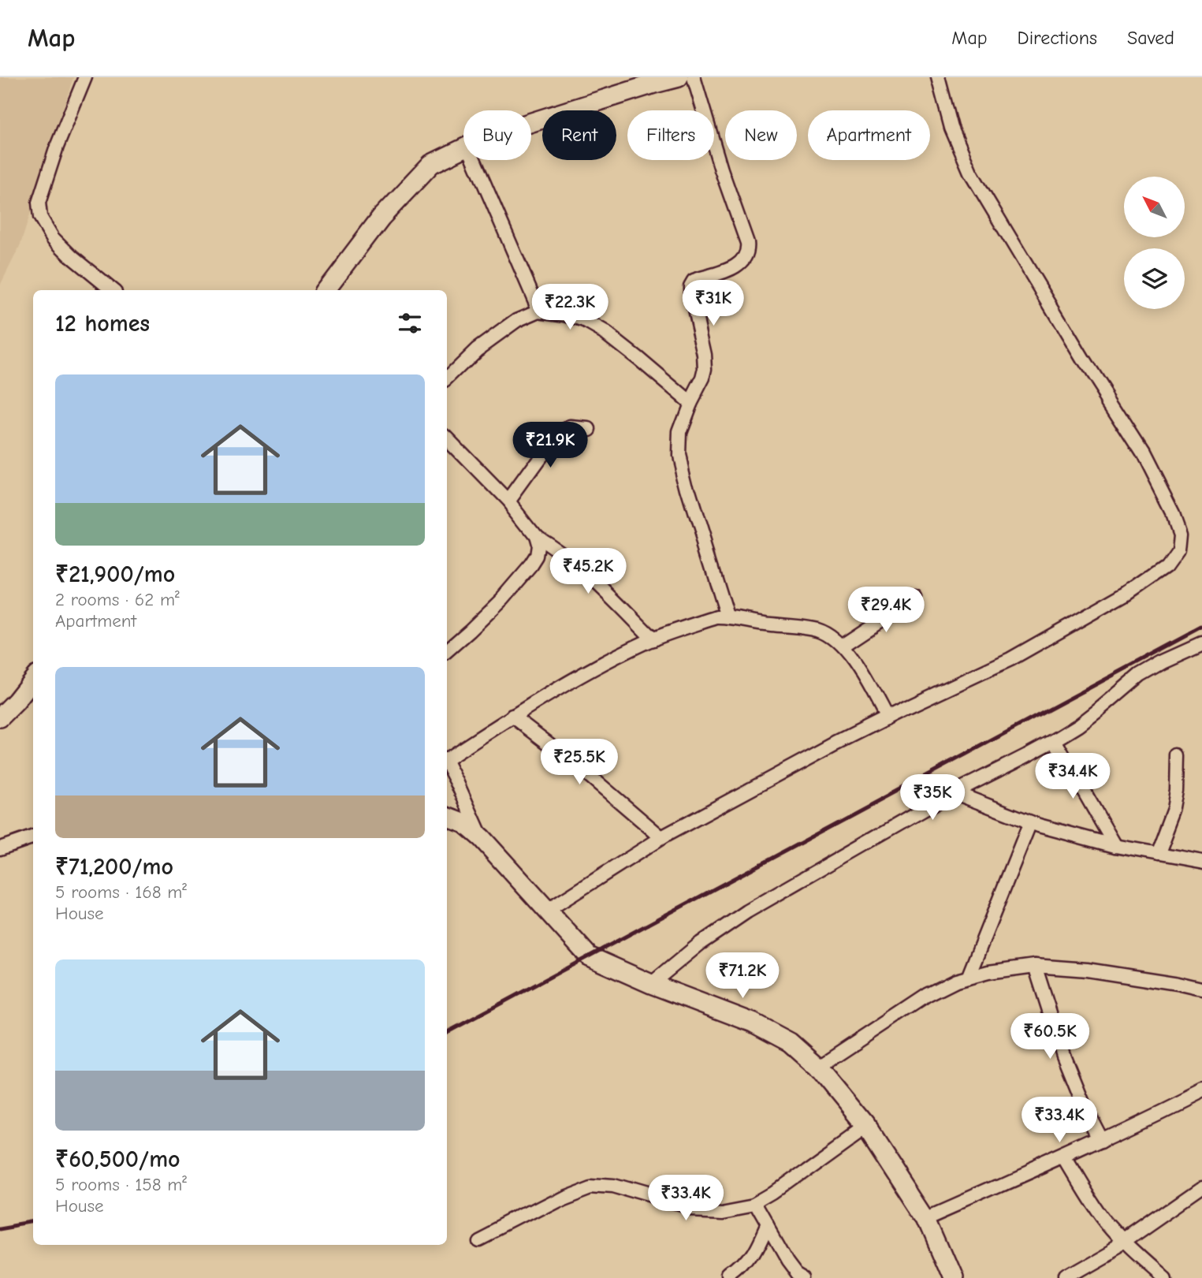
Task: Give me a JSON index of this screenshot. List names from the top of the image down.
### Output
{
  "north": "top left",
  "page": {
    "header": "Map",
    "nav": ["Map", "Directions", "Saved"],
    "chip": [
      "Buy",
      "Rent",
      "Filters",
      "New",
      "Apartment"
    ],
    "price": [
      "₹31K",
      "₹22.3K",
      "₹21.9K",
      "₹45.2K",
      "₹29.4K",
      "₹25.5K",
      "₹34.4K",
      "₹35K",
      "₹71.2K",
      "₹60.5K",
      "₹33.4K",
      "₹33.4K"
    ],
    "heading": "12 homes",
    "list": [
      {
        "name": "₹21,900/mo",
        "note": "2 rooms · 62 m² · Apartment"
      },
      {
        "name": "₹71,200/mo",
        "note": "5 rooms · 168 m² · House"
      },
      {
        "name": "₹60,500/mo",
        "note": "5 rooms · 158 m² · House"
      }
    ]
  }
}
